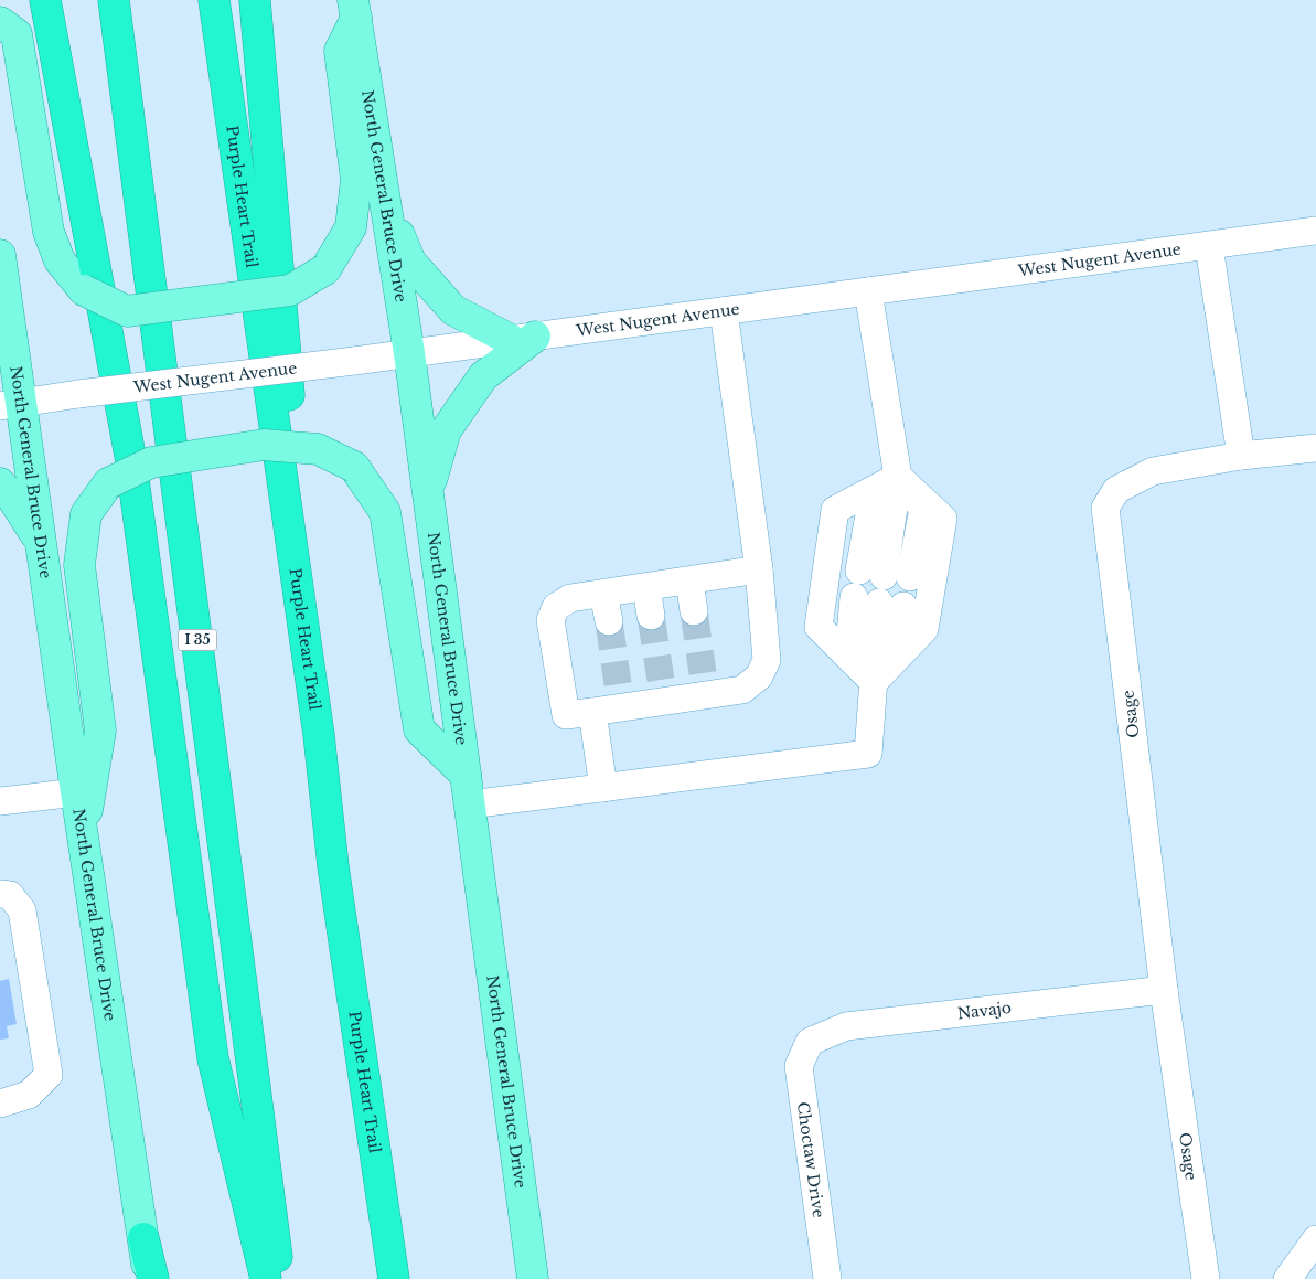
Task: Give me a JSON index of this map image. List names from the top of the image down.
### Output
{
  "streets": {
    "highway": ["Purple Heart Trail", "I 35"],
    "main road": ["North General Bruce Drive"],
    "street": [
      "West Nugent Avenue",
      "Osage",
      "Navajo",
      "Choctaw Drive"
    ]
  },
  "crossings": [
    ["North General Bruce Drive", "West Nugent Avenue"],
    ["Osage", "Navajo"],
    ["Navajo", "Choctaw Drive"]
  ]
}
